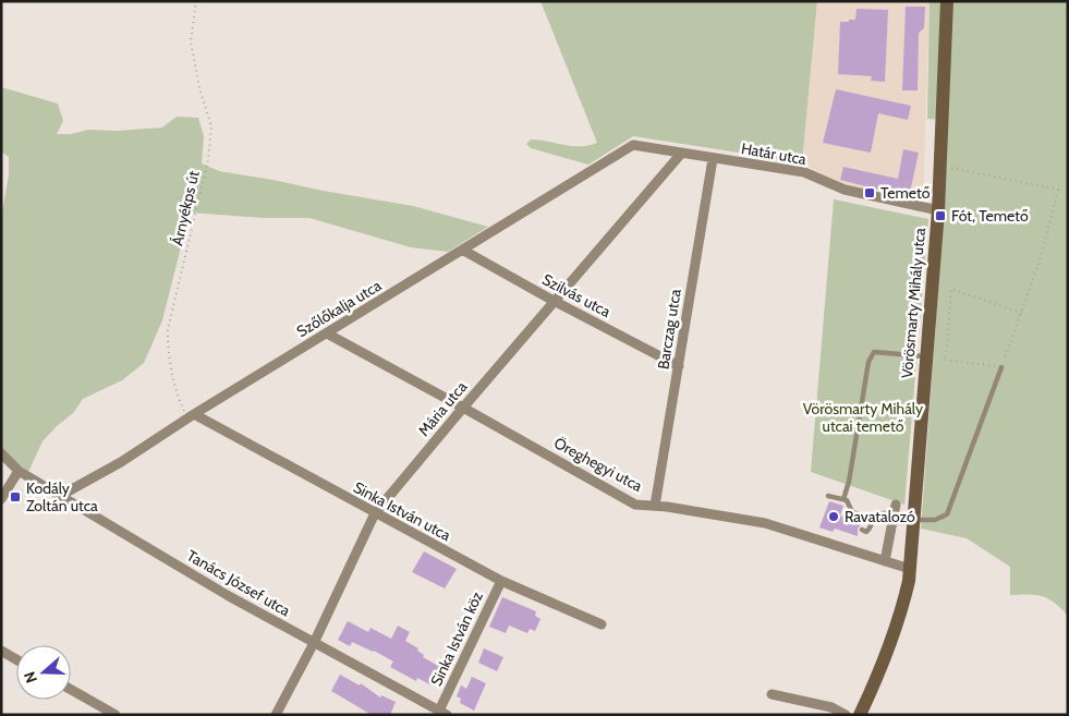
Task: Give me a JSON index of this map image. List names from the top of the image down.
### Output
{
  "streets": {
    "main road": ["Vörösmarty Mihály utca"],
    "street": [
      "Határ utca",
      "Szilvás utca",
      "Szőlőkalja utca",
      "Barczag utca",
      "Mária utca",
      "Öreghegyi utca",
      "Sinka István utca",
      "Tanács József utca",
      "Sinka István köz"
    ],
    "path": ["Árnyékps út"]
  },
  "crossings": [
    ["Határ utca", "Vörösmarty Mihály utca"],
    ["Határ utca", "Szőlőkalja utca"],
    ["Határ utca", "Barczag utca"],
    ["Határ utca", "Mária utca"],
    ["Árnyékps út", "Szőlőkalja utca"],
    ["Árnyékps út", "Sinka István utca"],
    ["Szilvás utca", "Szőlőkalja utca"],
    ["Szilvás utca", "Barczag utca"],
    ["Szilvás utca", "Mária utca"],
    ["Vörösmarty Mihály utca", "Öreghegyi utca"],
    ["Szőlőkalja utca", "Öreghegyi utca"],
    ["Szőlőkalja utca", "Sinka István utca"],
    ["Szőlőkalja utca", "Tanács József utca"],
    ["Barczag utca", "Öreghegyi utca"],
    ["Mária utca", "Öreghegyi utca"],
    ["Mária utca", "Sinka István utca"],
    ["Mária utca", "Tanács József utca"],
    ["Sinka István utca", "Sinka István köz"],
    ["Tanács József utca", "Sinka István köz"]
  ],
  "parks": ["Vörösmarty Mihály utcai temető"],
  "places": {
    "transit": ["Temető", "Fót, Temető", "Kodály Zoltán utca"],
    "other": ["Ravatalozó"]
  },
  "north": "left"
}
